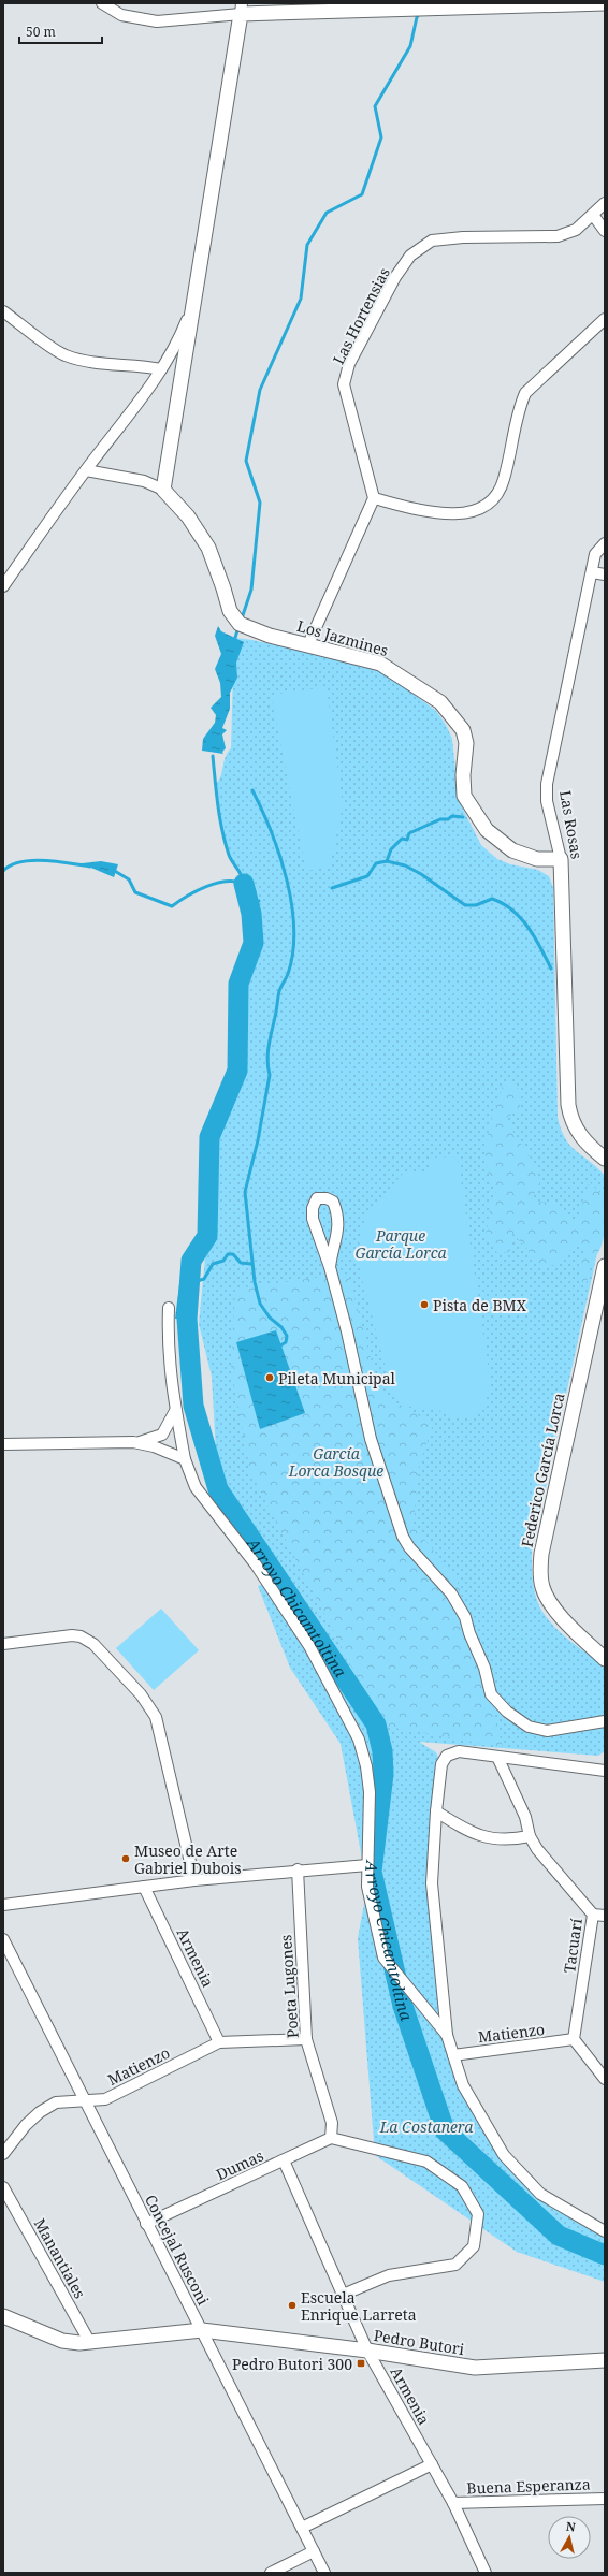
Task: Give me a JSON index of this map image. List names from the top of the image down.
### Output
{
  "streets": {
    "street": [
      "Las Hortensias",
      "Los Jazmines",
      "Las Rosas",
      "Federico García Lorca",
      "Tacuarí",
      "Armenia",
      "Poeta Lugones",
      "Matienzo",
      "Dumas",
      "Concejal Rusconi",
      "Manantiales",
      "Pedro Butori",
      "Buena Esperanza"
    ]
  },
  "crossings": [
    ["Los Jazmines", "Las Rosas"],
    ["Tacuarí", "Matienzo"],
    ["Armenia", "Matienzo"],
    ["Armenia", "Dumas"],
    ["Armenia", "Pedro Butori"],
    ["Armenia", "Buena Esperanza"],
    ["Poeta Lugones", "Matienzo"],
    ["Poeta Lugones", "Dumas"],
    ["Matienzo", "Concejal Rusconi"],
    ["Dumas", "Concejal Rusconi"],
    ["Concejal Rusconi", "Pedro Butori"],
    ["Manantiales", "Pedro Butori"]
  ],
  "water": ["Arroyo Chicamtoltina"],
  "parks": ["Parque García Lorca", "García Lorca Bosque", "La Costanera"],
  "places": {
    "other": [
      "Pista de BMX",
      "Pileta Municipal",
      "Museo de Arte Gabriel Dubois",
      "Escuela Enrique Larreta"
    ],
    "transit": ["Pedro Butori 300"]
  },
  "scale_bar": "50 m",
  "north": "top"
}
